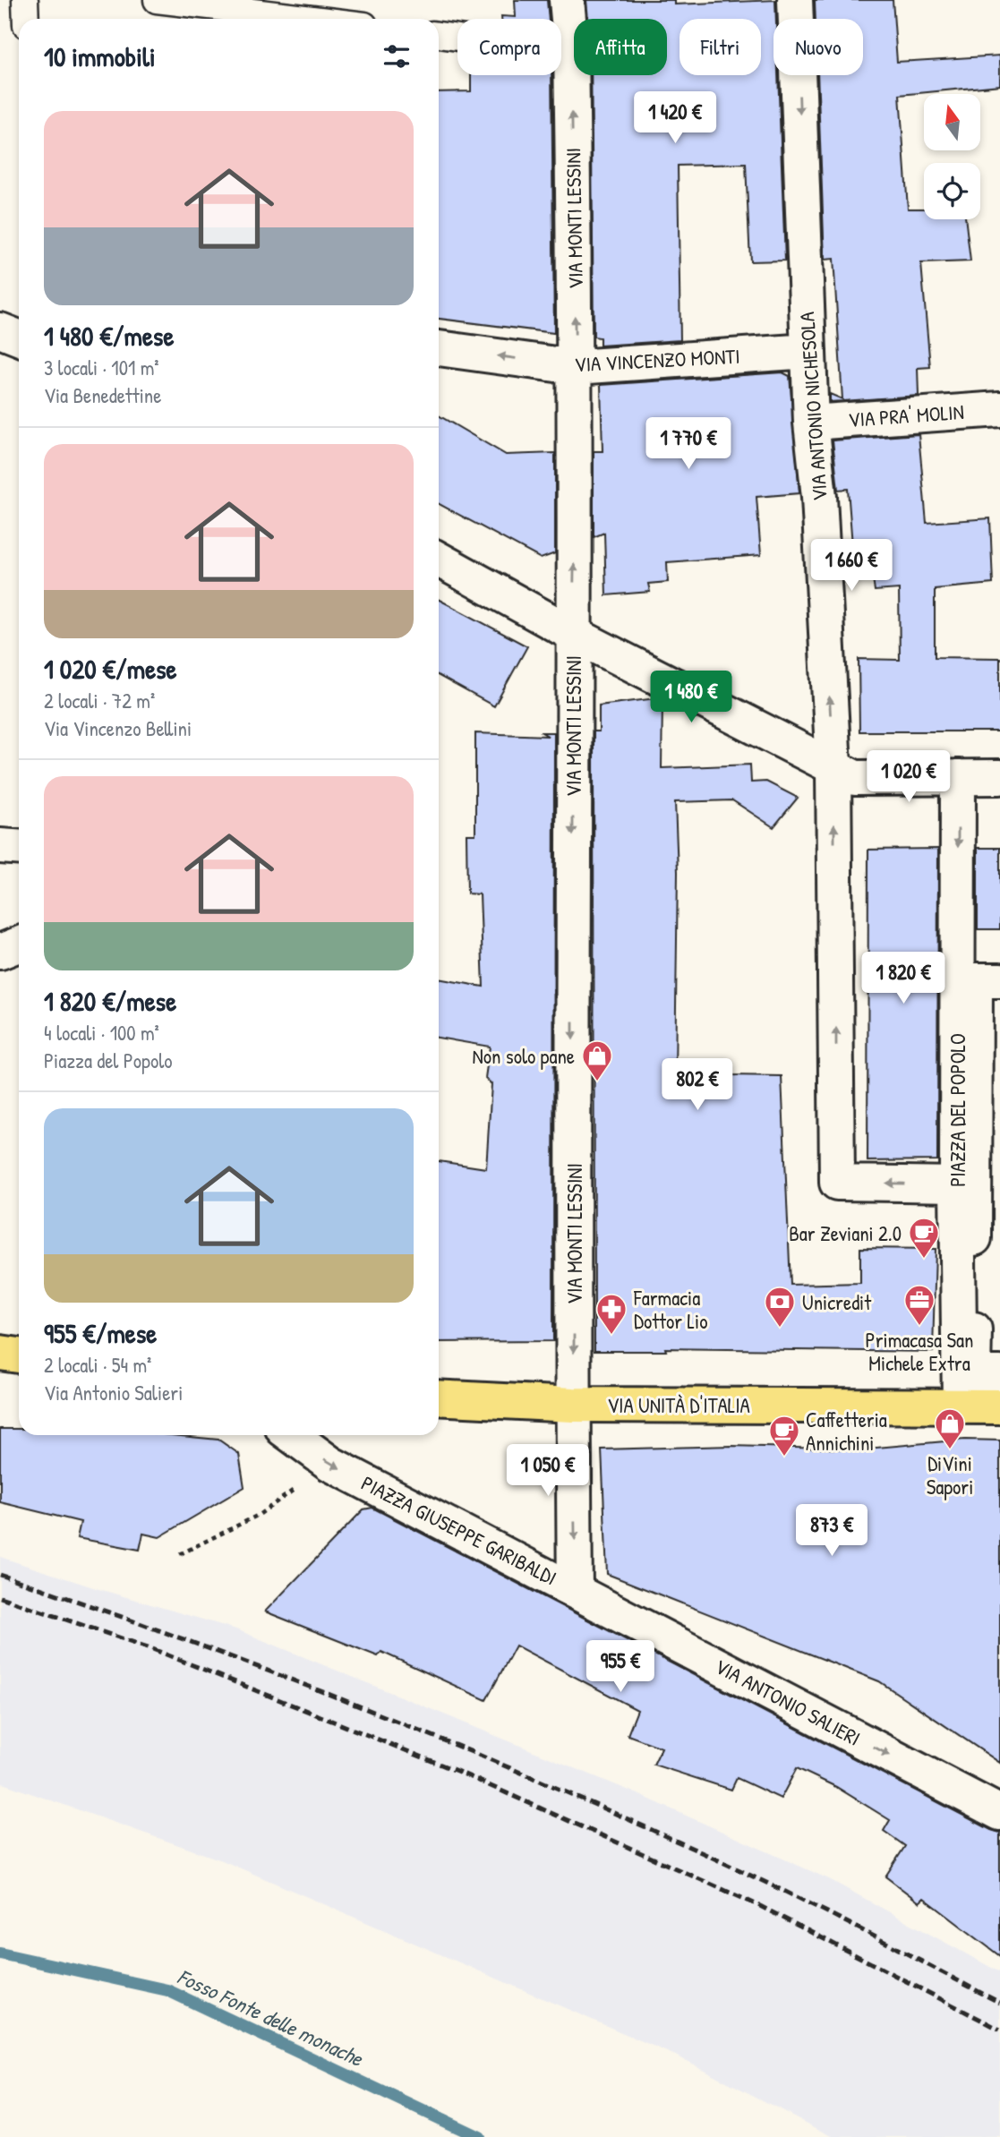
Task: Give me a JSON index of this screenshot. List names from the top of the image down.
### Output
{
  "streets": {
    "main road": ["VIA UNITÀ D'ITALIA"],
    "street": [
      "VIA MONTI LESSINI",
      "VIA VINCENZO MONTI",
      "VIA ANTONIO NICHESOLA",
      "VIA PRA' MOLIN",
      "PIAZZA DEL POPOLO",
      "PIAZZA GIUSEPPE GARIBALDI",
      "VIA ANTONIO SALIERI"
    ]
  },
  "crossings": [
    ["VIA MONTI LESSINI", "VIA VINCENZO MONTI"],
    ["VIA MONTI LESSINI", "VIA UNITÀ D'ITALIA"],
    ["VIA MONTI LESSINI", "PIAZZA GIUSEPPE GARIBALDI"],
    ["VIA VINCENZO MONTI", "VIA ANTONIO NICHESOLA"],
    ["VIA ANTONIO NICHESOLA", "VIA PRA' MOLIN"],
    ["VIA ANTONIO NICHESOLA", "PIAZZA DEL POPOLO"],
    ["PIAZZA DEL POPOLO", "VIA UNITÀ D'ITALIA"],
    ["VIA UNITÀ D'ITALIA", "PIAZZA GIUSEPPE GARIBALDI"],
    ["PIAZZA GIUSEPPE GARIBALDI", "VIA ANTONIO SALIERI"]
  ],
  "one_way": ["PIAZZA DEL POPOLO", "PIAZZA GIUSEPPE GARIBALDI", "VIA ANTONIO SALIERI"],
  "water": ["Fosso Fonte delle monache"],
  "places": {
    "shop": ["Non solo pane", "DiVini Sapori"],
    "cafe": ["Bar Zeviani 2.0", "Caffetteria Annichini"],
    "office": ["Primacasa San Michele Extra"],
    "bank": ["Unicredit"],
    "pharmacy": ["Farmacia Dottor Lio"]
  },
  "north": "top",
  "page": {
    "chip": [
      "Compra",
      "Affitta",
      "Filtri",
      "Nuovo"
    ],
    "heading": "10 immobili",
    "price": [
      "1 420 €",
      "1 770 €",
      "1 660 €",
      "1 480 €",
      "1 020 €",
      "1 820 €",
      "802 €",
      "1 050 €",
      "873 €",
      "955 €"
    ],
    "list": [
      {
        "name": "1 480 €/mese",
        "note": "3 locali · 101 m² · Via Benedettine"
      },
      {
        "name": "1 020 €/mese",
        "note": "2 locali · 72 m² · Via Vincenzo Bellini"
      },
      {
        "name": "1 820 €/mese",
        "note": "4 locali · 100 m² · Piazza del Popolo"
      },
      {
        "name": "955 €/mese",
        "note": "2 locali · 54 m² · Via Antonio Salieri"
      }
    ]
  }
}
